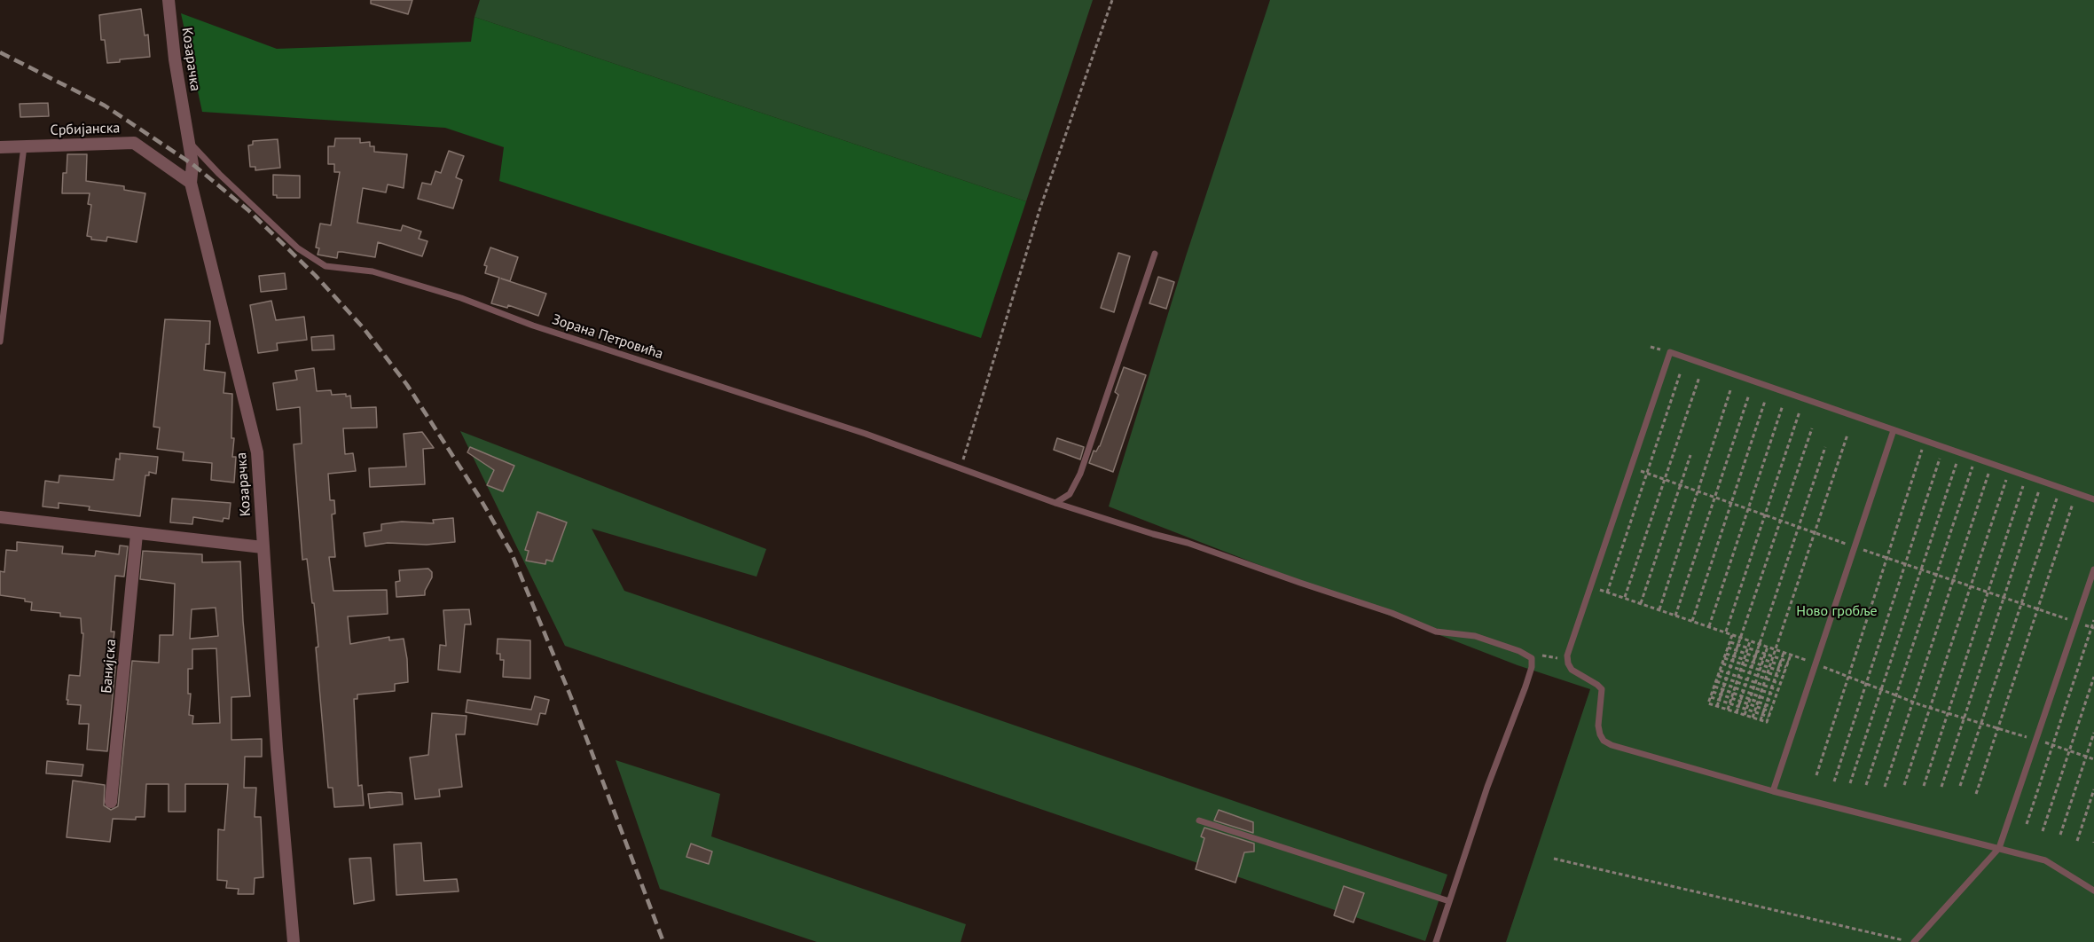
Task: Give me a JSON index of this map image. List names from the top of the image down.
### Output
{
  "streets": {
    "street": ["Козарачка", "Србијанска", "Банијска"],
    "lane": ["Зорана Петровића"]
  },
  "crossings": [
    ["Козарачка", "Србијанска"],
    ["Козарачка", "Зорана Петровића"]
  ],
  "parks": ["Ново гробље"]
}
